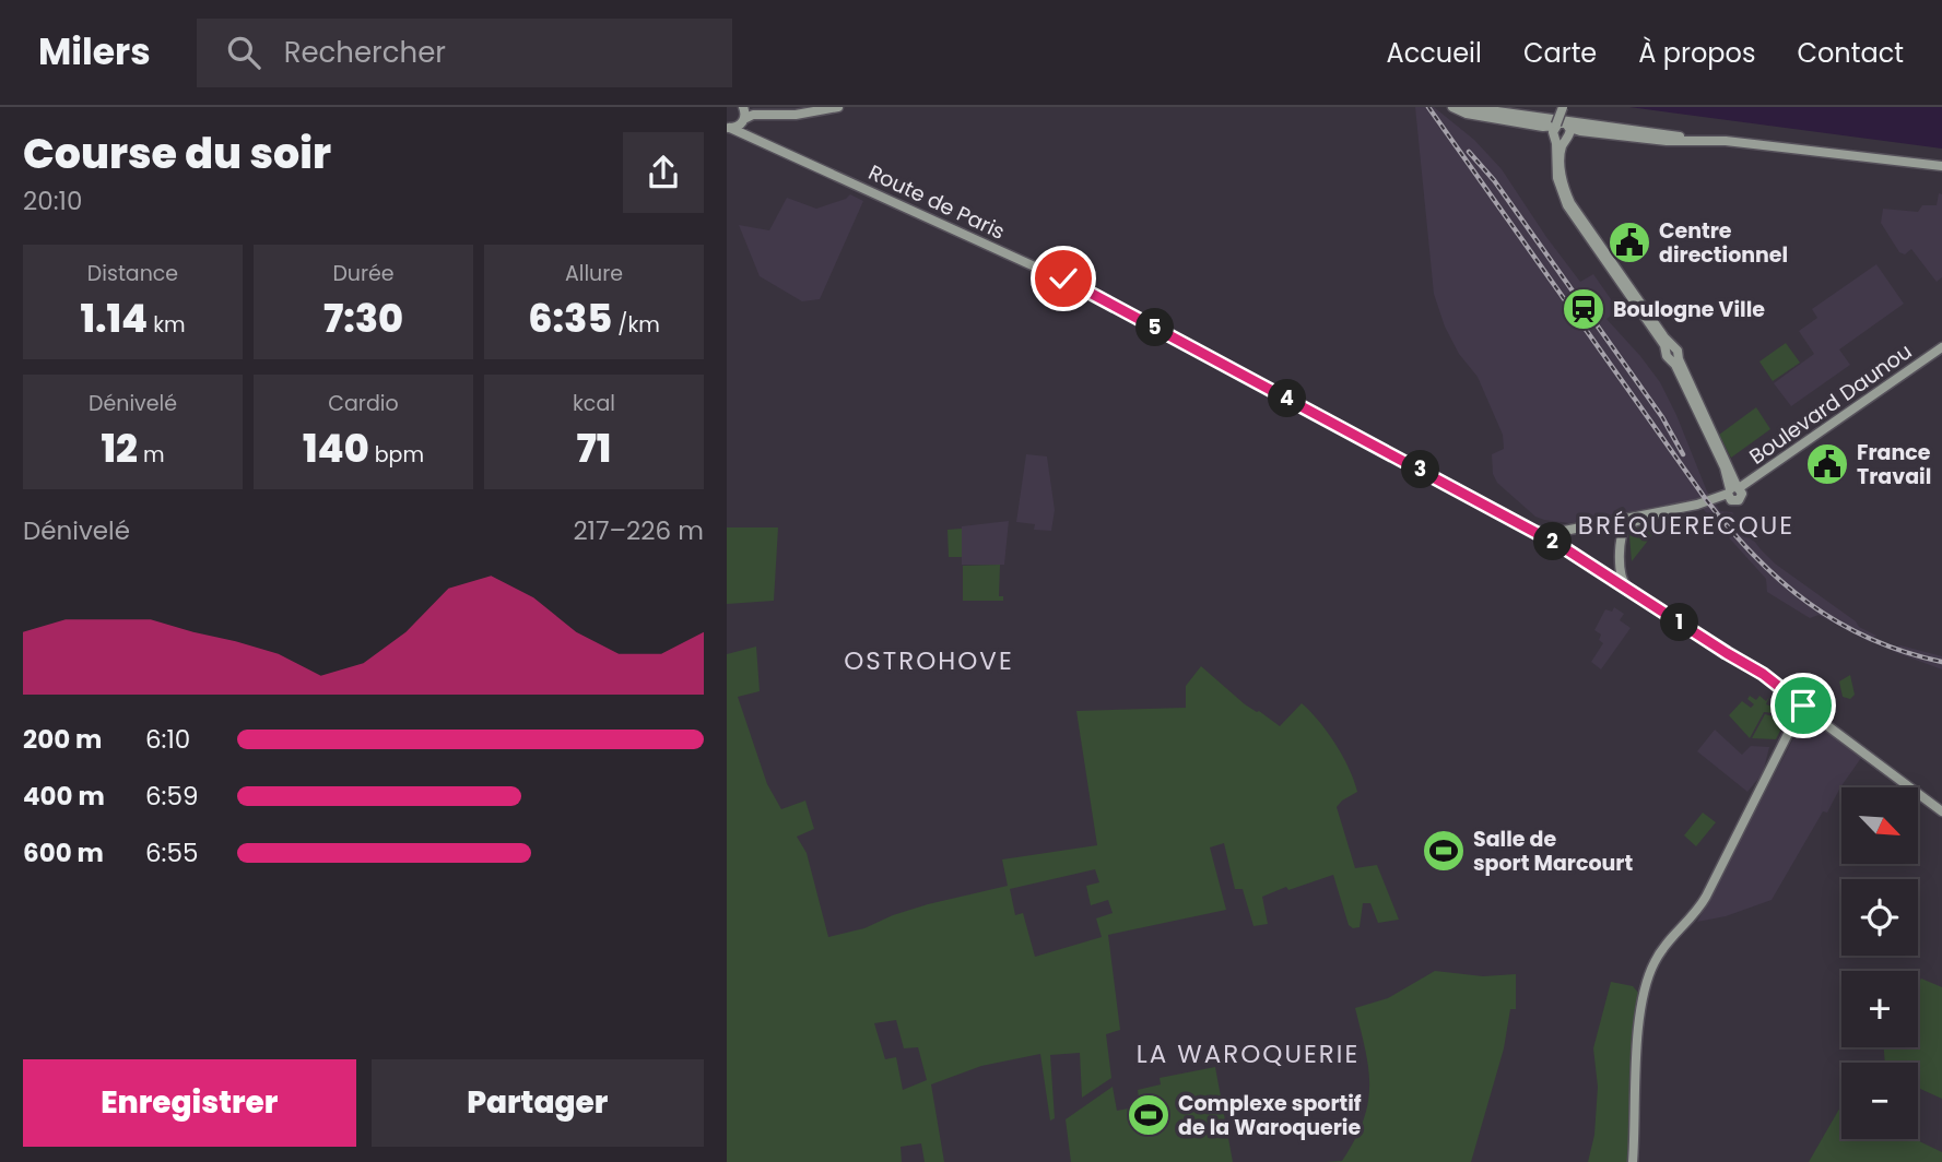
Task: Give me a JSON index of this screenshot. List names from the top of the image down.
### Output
{
  "streets": {
    "street": ["Route de Paris", "Boulevard Daunou"]
  },
  "districts": ["BRÉQUERECQUE", "OSTROHOVE", "LA WAROQUERIE"],
  "places": {
    "public building": ["Centre directionnel", "France Travail"],
    "station": ["Boulogne Ville"],
    "sports": ["Salle de sport Marcourt", "Complexe sportif de la Waroquerie"]
  },
  "north": "bottom right",
  "page": {
    "header": "Milers",
    "search": "Rechercher",
    "nav": [
      "Accueil",
      "Carte",
      "À propos",
      "Contact"
    ],
    "heading": ["Course du soir", "20:10"],
    "stats": [
      ["Distance", "1.14 km"],
      ["Durée", "7:30"],
      ["Allure", "6:35 /km"],
      ["Dénivelé", "12 m"],
      ["Cardio", "140 bpm"],
      ["kcal", "71"]
    ],
    "pins": [
      "5",
      "4",
      "3",
      "2",
      "1"
    ],
    "chart": ["Dénivelé", "217–226 m"],
    "list": [
      {
        "name": "200 m",
        "note": "6:10"
      },
      {
        "name": "400 m",
        "note": "6:59"
      },
      {
        "name": "600 m",
        "note": "6:55"
      }
    ],
    "map_buttons": ["+", "−"],
    "buttons": ["Enregistrer", "Partager"]
  }
}
